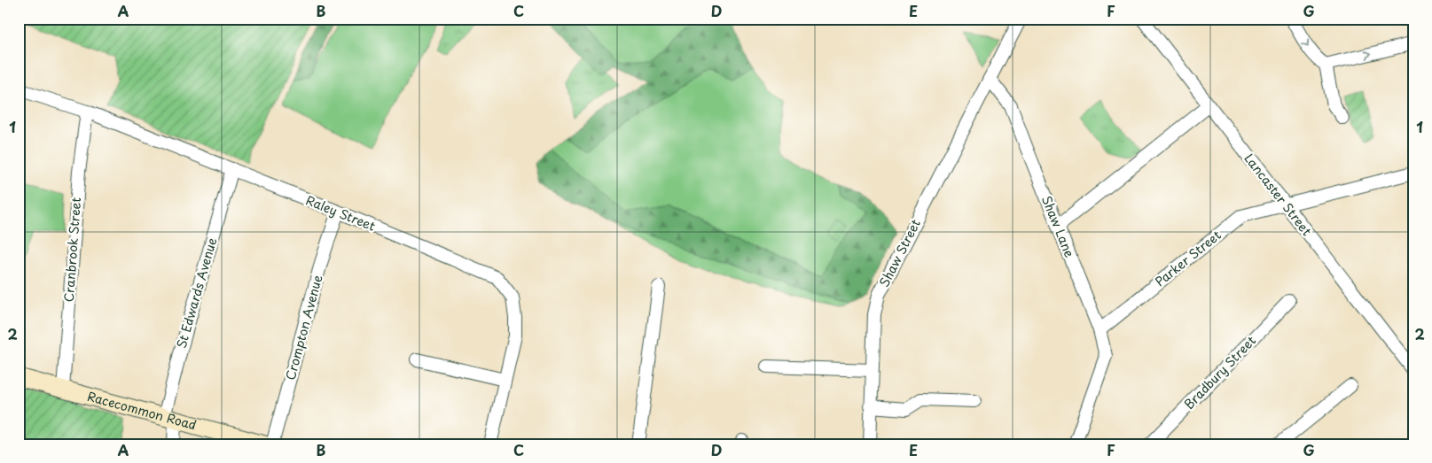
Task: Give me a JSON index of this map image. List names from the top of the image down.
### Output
{
  "streets": {
    "street": [
      "Lancaster Street",
      "Raley Street",
      "Shaw Lane",
      "Cranbrook Street",
      "Shaw Street",
      "Parker Street",
      "St Edwards Avenue",
      "Crompton Avenue",
      "Bradbury Street",
      "Racecommon Road"
    ]
  },
  "crossings": [
    ["Lancaster Street", "Parker Street"],
    ["Raley Street", "Cranbrook Street"],
    ["Raley Street", "St Edwards Avenue"],
    ["Raley Street", "Crompton Avenue"],
    ["Shaw Lane", "Shaw Street"],
    ["Shaw Lane", "Parker Street"],
    ["Cranbrook Street", "Racecommon Road"],
    ["St Edwards Avenue", "Racecommon Road"]
  ],
  "grid": {
    "columns": [
      "A",
      "B",
      "C",
      "D",
      "E",
      "F",
      "G"
    ],
    "rows": ["1", "2"]
  }
}
